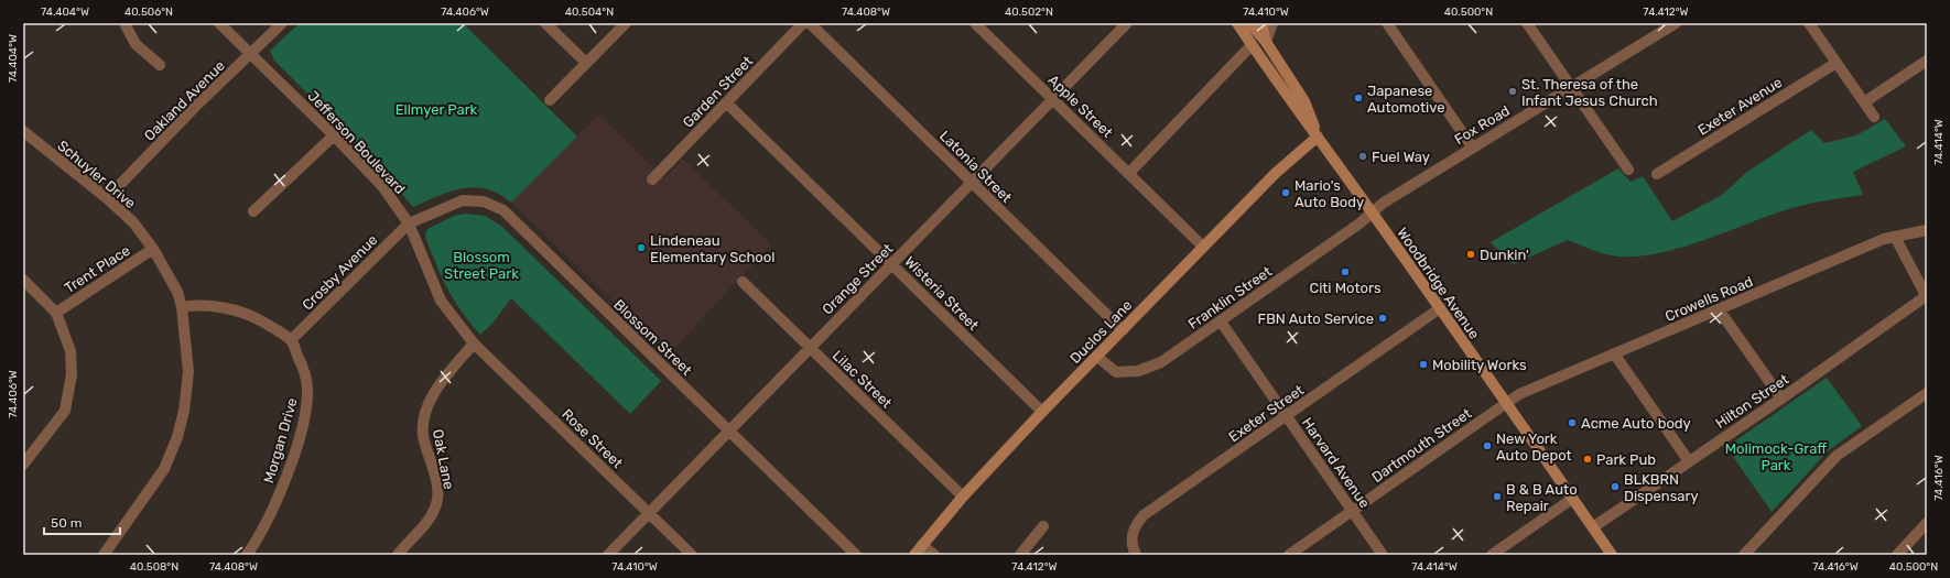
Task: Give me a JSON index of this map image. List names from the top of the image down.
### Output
{
  "streets": {
    "main road": ["Woodbridge Avenue", "Duclos Lane"],
    "street": [
      "Garden Street",
      "Oakland Avenue",
      "Apple Street",
      "Exeter Avenue",
      "Fox Road",
      "Jefferson Boulevard",
      "Latonia Street",
      "Schuyler Drive",
      "Trent Place",
      "Crosby Avenue",
      "Orange Street",
      "Wisteria Street",
      "Franklin Street",
      "Crowells Road",
      "Blossom Street",
      "Lilac Street",
      "Hilton Street",
      "Exeter Street",
      "Rose Street",
      "Morgan Drive",
      "Dartmouth Street",
      "Oak Lane",
      "Harvard Avenue"
    ]
  },
  "crossings": [
    ["Garden Street", "Wisteria Street"],
    ["Oakland Avenue", "Jefferson Boulevard"],
    ["Oakland Avenue", "Schuyler Drive"],
    ["Apple Street", "Orange Street"],
    ["Apple Street", "Duclos Lane"],
    ["Fox Road", "Woodbridge Avenue"],
    ["Fox Road", "Franklin Street"],
    ["Jefferson Boulevard", "Crosby Avenue"],
    ["Jefferson Boulevard", "Blossom Street"],
    ["Jefferson Boulevard", "Rose Street"],
    ["Jefferson Boulevard", "Oak Lane"],
    ["Latonia Street", "Orange Street"],
    ["Latonia Street", "Duclos Lane"],
    ["Schuyler Drive", "Trent Place"],
    ["Crosby Avenue", "Blossom Street"],
    ["Crosby Avenue", "Morgan Drive"],
    ["Orange Street", "Wisteria Street"],
    ["Orange Street", "Blossom Street"],
    ["Orange Street", "Lilac Street"],
    ["Orange Street", "Rose Street"],
    ["Woodbridge Avenue", "Franklin Street"],
    ["Woodbridge Avenue", "Crowells Road"],
    ["Woodbridge Avenue", "Duclos Lane"],
    ["Woodbridge Avenue", "Hilton Street"],
    ["Woodbridge Avenue", "Exeter Street"],
    ["Woodbridge Avenue", "Dartmouth Street"],
    ["Wisteria Street", "Duclos Lane"],
    ["Franklin Street", "Duclos Lane"],
    ["Franklin Street", "Harvard Avenue"],
    ["Crowells Road", "Dartmouth Street"],
    ["Duclos Lane", "Lilac Street"],
    ["Exeter Street", "Harvard Avenue"],
    ["Rose Street", "Oak Lane"],
    ["Dartmouth Street", "Harvard Avenue"]
  ],
  "parks": ["Ellmyer Park", "Blossom Street Park", "Molimock-Graff Park"],
  "places": [
    "St. Theresa of the Infant Jesus Church",
    "Japanese Automotive",
    "Fuel Way",
    "Mario's Auto Body",
    "Lindeneau Elementary School",
    "Dunkin'",
    "Citi Motors",
    "FBN Auto Service",
    "Mobility Works",
    "Acme Auto body",
    "New York Auto Depot",
    "Park Pub",
    "BLKBRN Dispensary",
    "B & B Auto Repair"
  ],
  "scale_bar": "50 m",
  "coordinates": [
    "74.404°W",
    "40.506°N",
    "74.406°W",
    "40.504°N",
    "74.408°W",
    "40.502°N",
    "74.410°W",
    "40.500°N",
    "74.412°W",
    "74.414°W",
    "74.416°W",
    "40.508°N"
  ]
}
